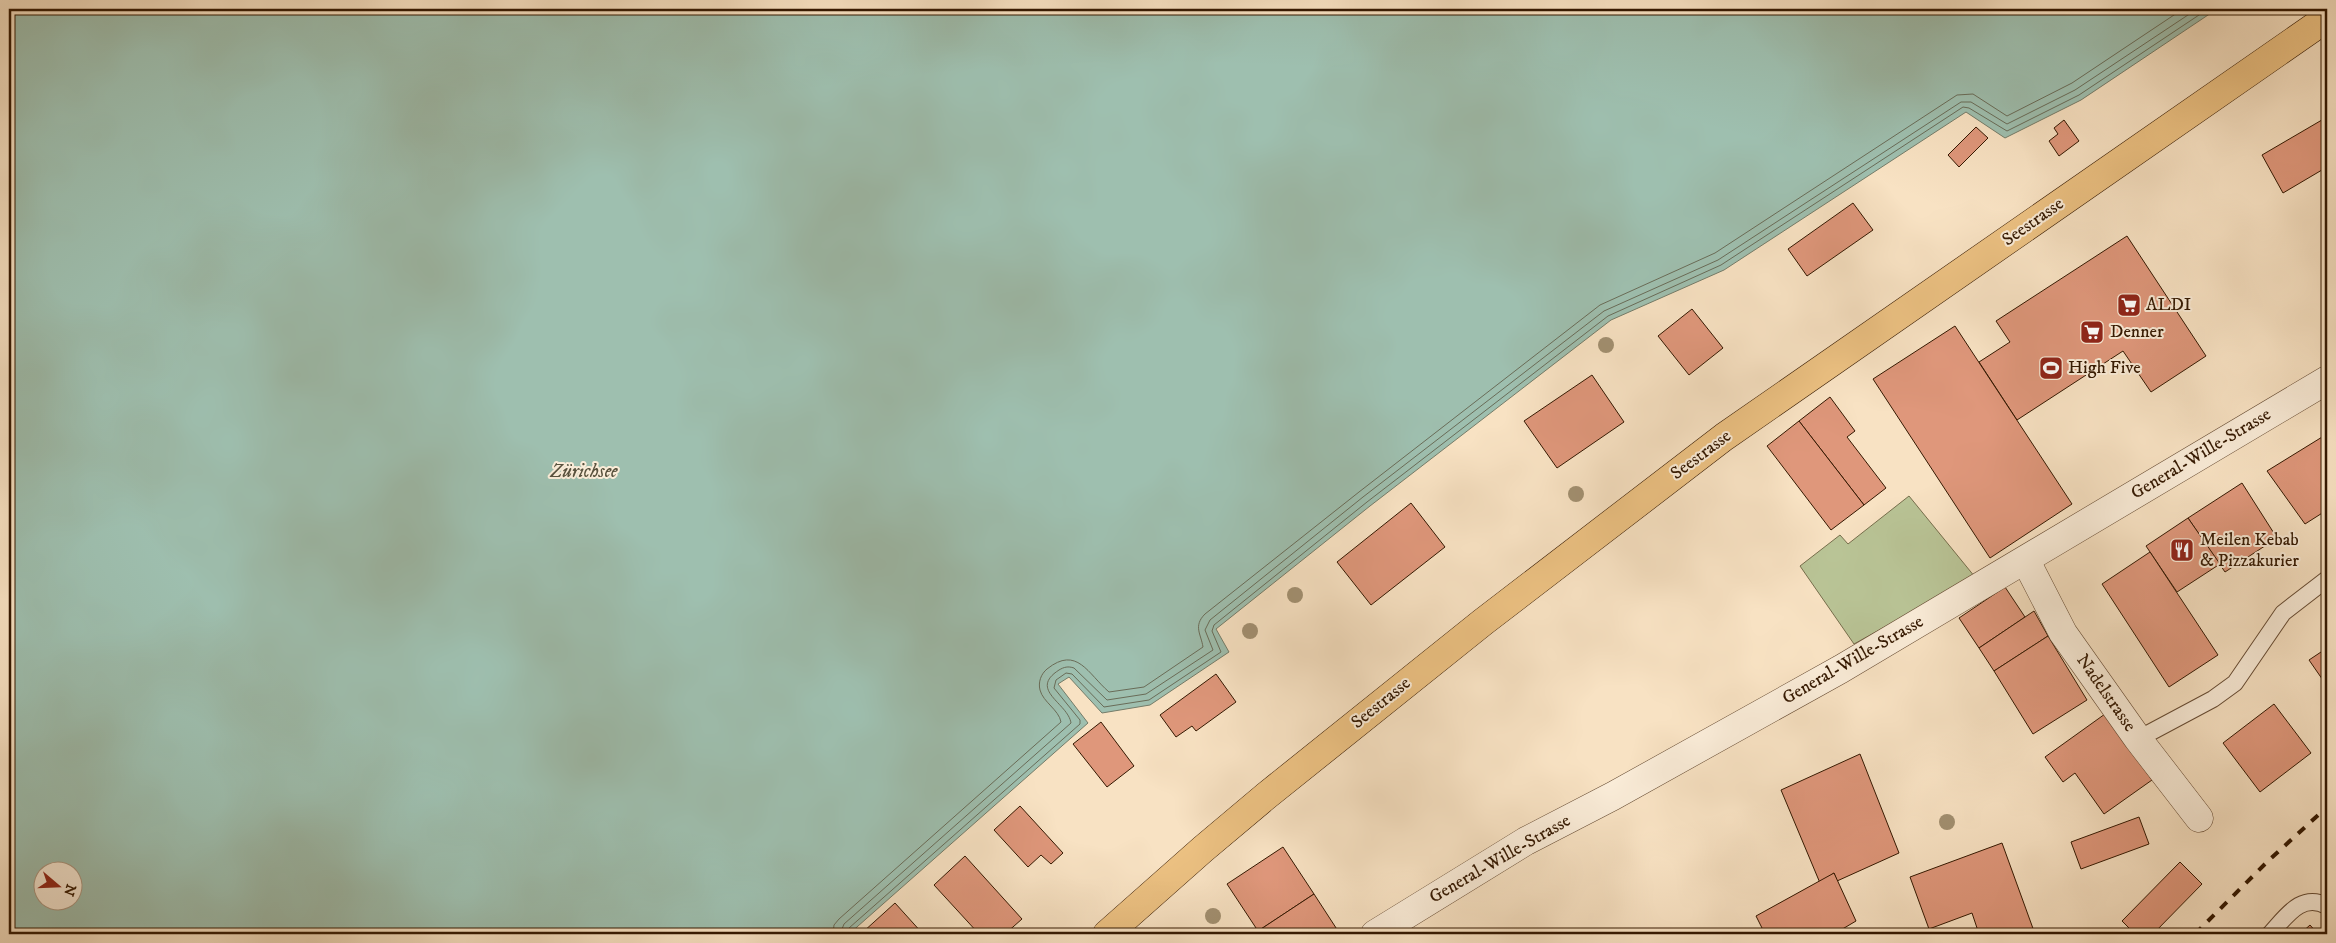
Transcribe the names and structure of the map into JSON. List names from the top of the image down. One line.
{"streets":{"main road":["Seestrasse"],"street":["General-Wille-Strasse","Nadelstrasse"]},"crossings":[["General-Wille-Strasse","Nadelstrasse"]],"water":["Zürichsee"],"places":{"supermarket":["ALDI","Denner"],"sports":["High Five"],"restaurant":["Meilen Kebab & Pizzakurier"]},"north":"right"}
